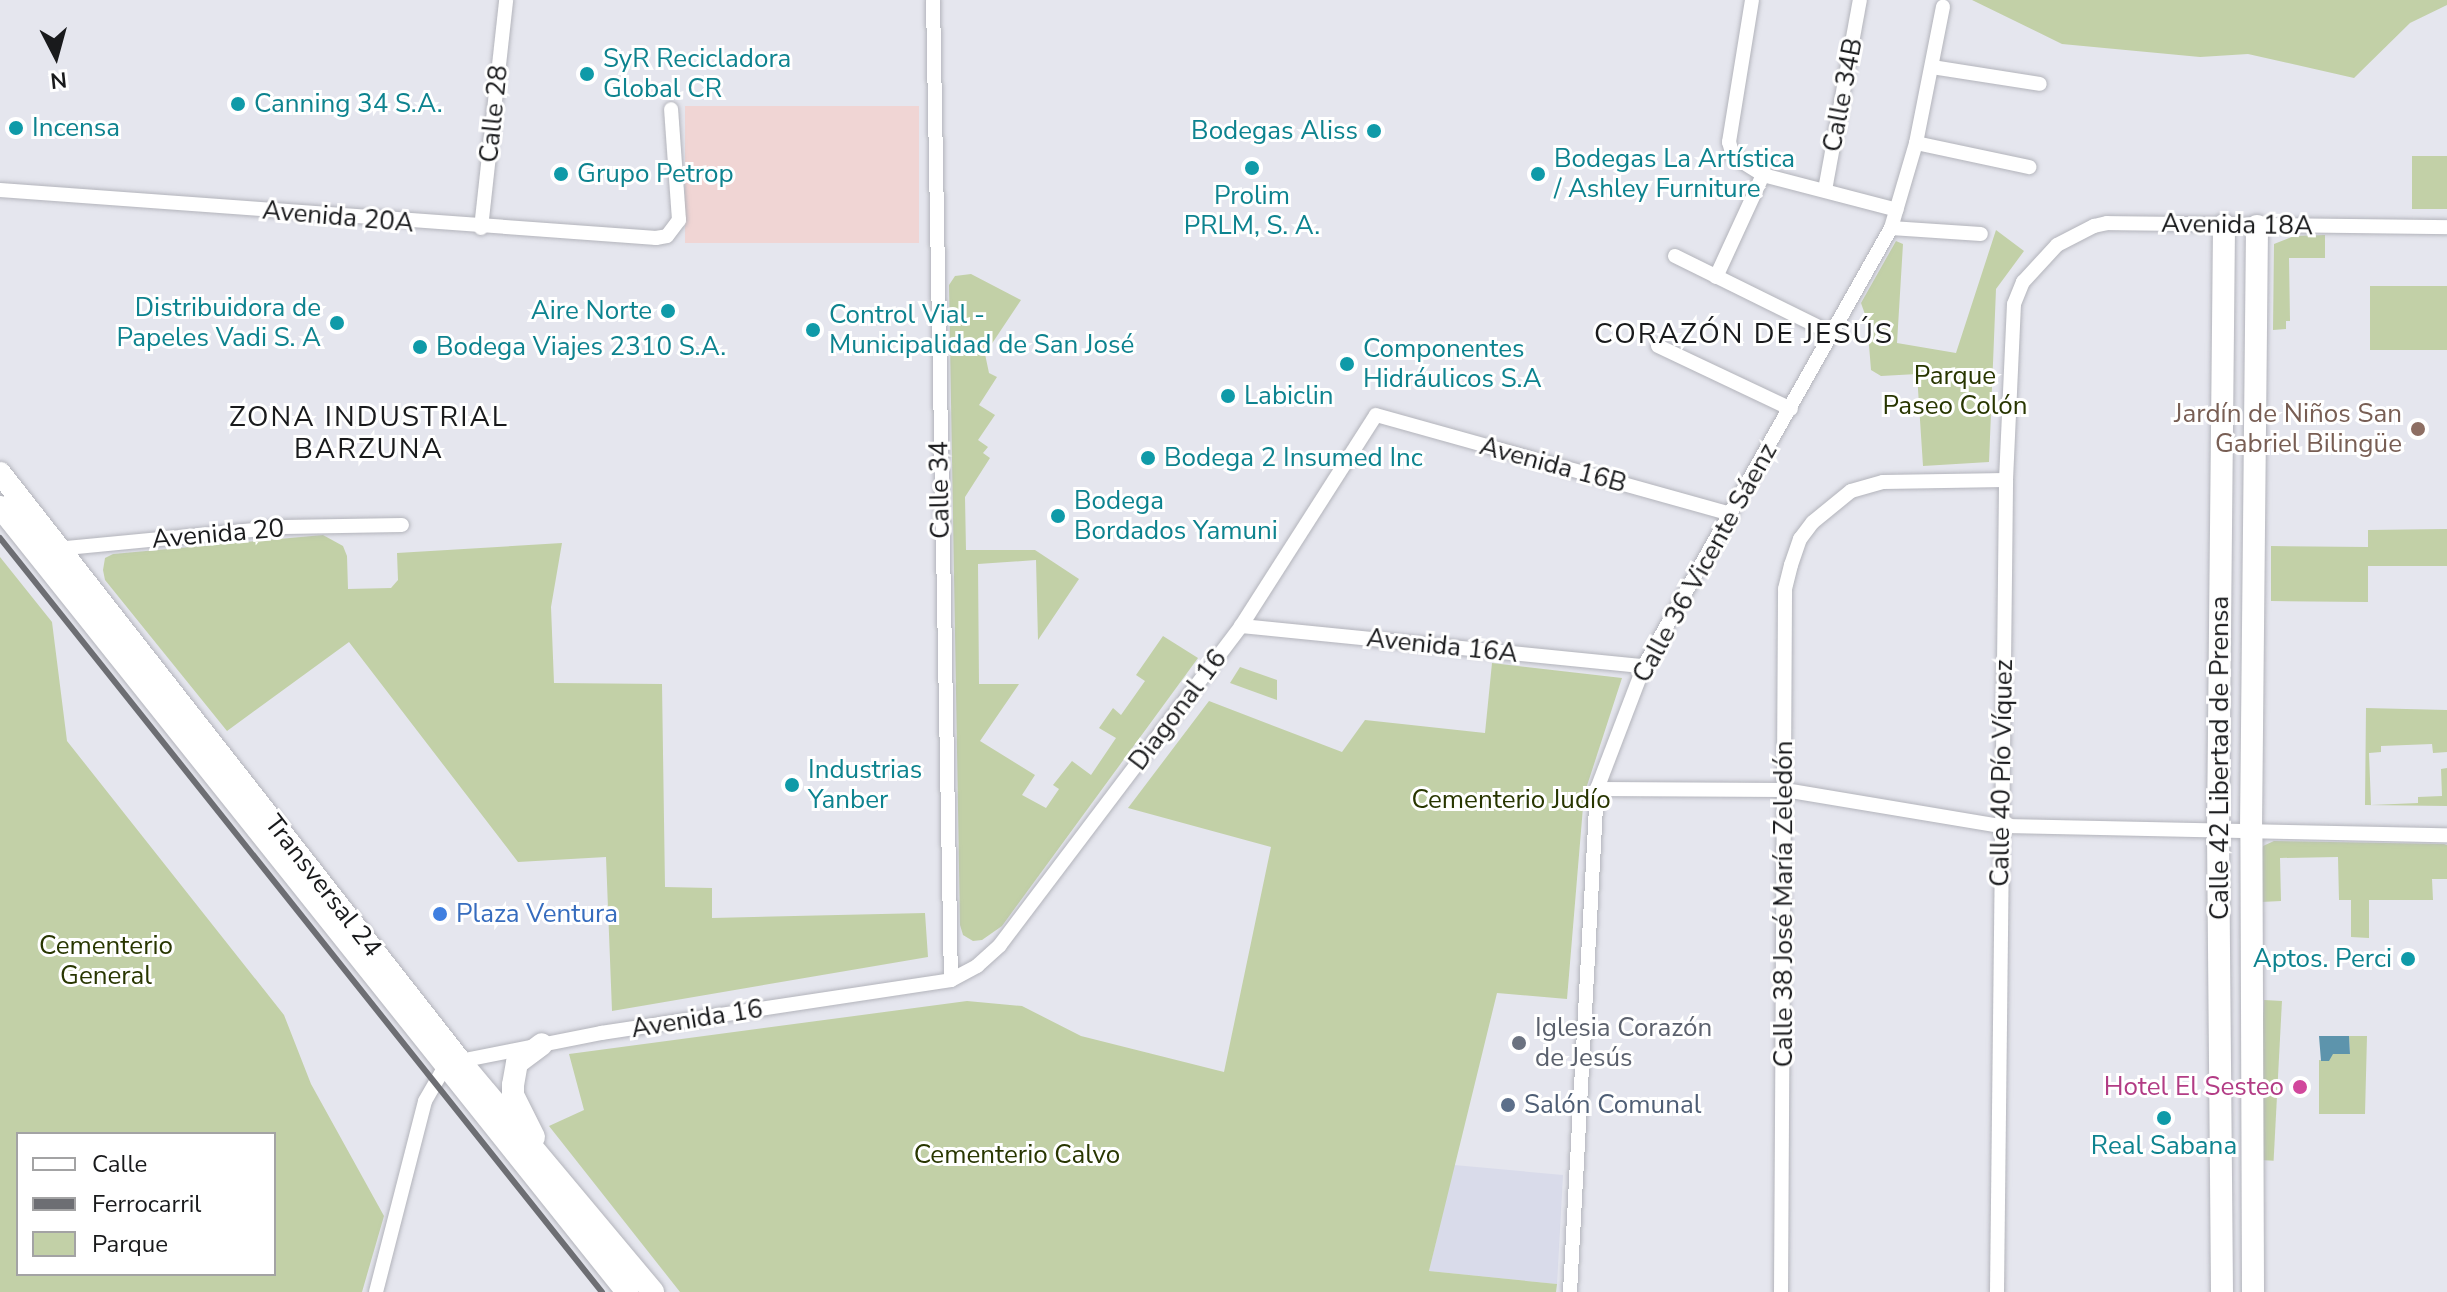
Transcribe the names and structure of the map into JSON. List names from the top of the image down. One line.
{"streets":{"main road":["Calle 42 Libertad de Prensa","Transversal 24"],"street":["Calle 34B","Calle 28","Avenida 20A","Avenida 18A","Avenida 16B","Calle 34","Avenida 20","Calle 36 Vicente Sáenz","Avenida 16A","Diagonal 16","Calle 40 Pío Víquez","Calle 38 José María Zeledón","Avenida 16"]},"crossings":[["Calle 28","Avenida 20A"],["Avenida 18A","Calle 42 Libertad de Prensa"],["Avenida 18A","Calle 40 Pío Víquez"],["Avenida 16B","Calle 36 Vicente Sáenz"],["Avenida 16B","Diagonal 16"],["Calle 34","Diagonal 16"],["Calle 34","Avenida 16"],["Avenida 20","Transversal 24"],["Calle 36 Vicente Sáenz","Avenida 16A"],["Avenida 16A","Diagonal 16"],["Diagonal 16","Avenida 16"],["Calle 40 Pío Víquez","Calle 38 José María Zeledón"],["Transversal 24","Avenida 16"]],"districts":["CORAZÓN DE JESÚS","ZONA INDUSTRIAL BARZUNA"],"parks":["Parque Paseo Colón","Cementerio Judío","Cementerio General","Cementerio Calvo"],"places":["SyR Recicladora Global CR","Canning 34 S.A.","Incensa","Bodegas Aliss","Prolim PRLM, S. A.","Grupo Petrop","Bodegas La Artística / Ashley Furniture","Aire Norte","Distribuidora de Papeles Vadi S. A","Control Vial - Municipalidad de San José","Bodega Viajes 2310 S.A.","Componentes Hidráulicos S.A","Labiclin","Jardín de Niños San Gabriel Bilingüe","Bodega 2 Insumed Inc","Bodega Bordados Yamuni","Industrias Yanber","Plaza Ventura","Aptos. Perci","Iglesia Corazón de Jesús","Hotel El Sesteo","Salón Comunal","Real Sabana"],"legend":["Calle","Ferrocarril","Parque"],"north":"bottom"}
